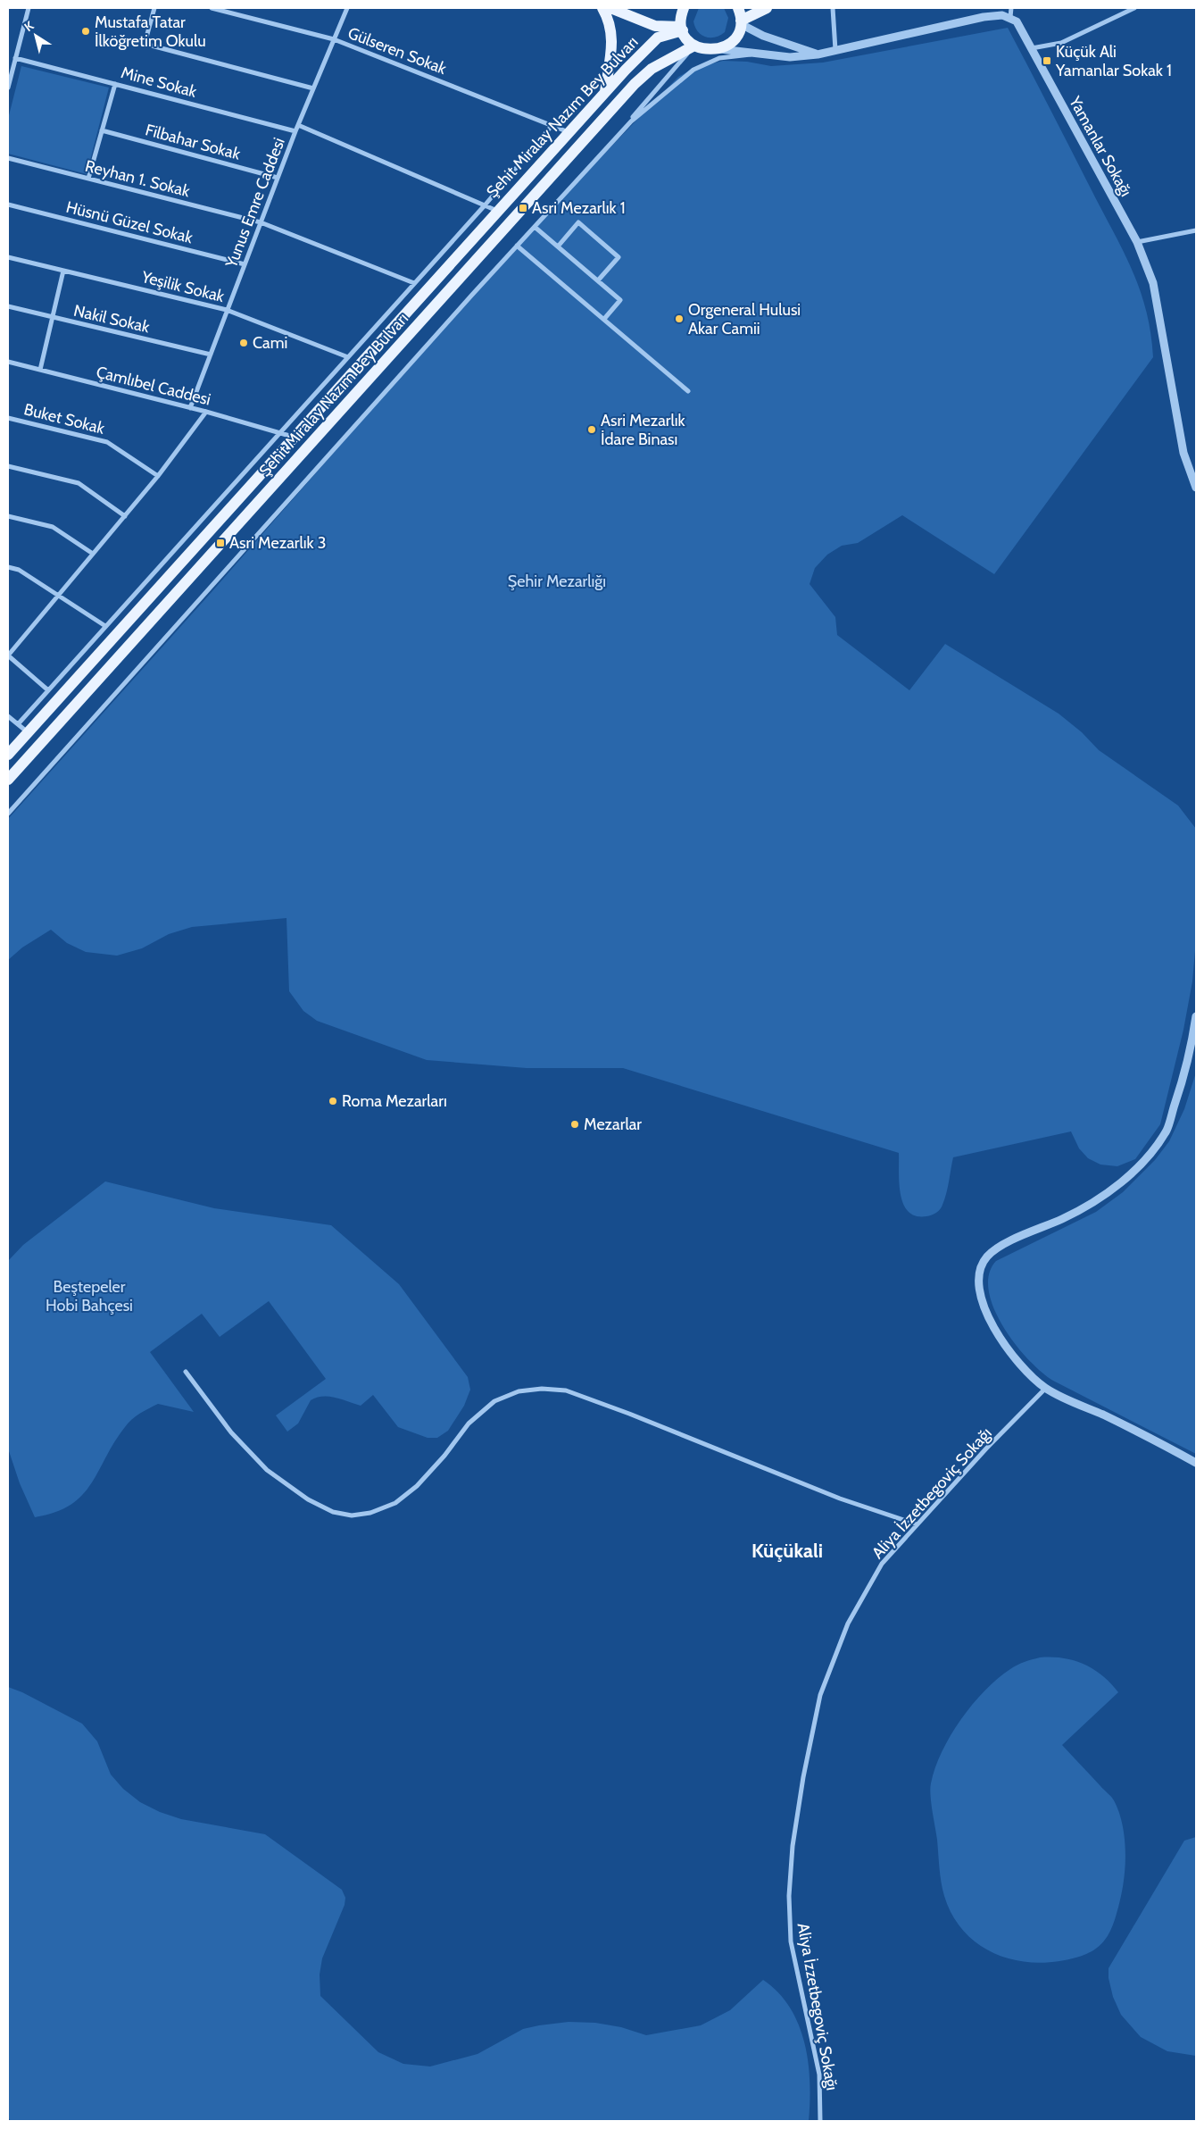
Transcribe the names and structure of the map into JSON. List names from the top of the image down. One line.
{"streets":{"main road":["Şehit Miralay Nazım Bey Bulvarı"],"street":["Gülseren Sokak","Mine Sokak","Filbahar Sokak","Yamanlar Sokağı","Reyhan 1. Sokak","Yunus Emre Caddesi","Hüsnü Güzel Sokak","Yeşilik Sokak","Nakil Sokak","Çamlıbel Caddesi","Buket Sokak","Aliya İzzetbegoviç Sokağı"]},"crossings":[["Gülseren Sokak","Şehit Miralay Nazım Bey Bulvarı"],["Gülseren Sokak","Yunus Emre Caddesi"],["Mine Sokak","Yunus Emre Caddesi"],["Şehit Miralay Nazım Bey Bulvarı","Çamlıbel Caddesi"],["Filbahar Sokak","Yunus Emre Caddesi"],["Reyhan 1. Sokak","Yunus Emre Caddesi"],["Yunus Emre Caddesi","Hüsnü Güzel Sokak"],["Yunus Emre Caddesi","Yeşilik Sokak"],["Yunus Emre Caddesi","Nakil Sokak"],["Yunus Emre Caddesi","Çamlıbel Caddesi"]],"districts":["Küçükali"],"parks":["Şehir Mezarlığı","Beştepeler Hobi Bahçesi"],"places":{"other":["Mustafa Tatar İlköğretim Okulu","Orgeneral Hulusi Akar Camii","Cami","Asri Mezarlık İdare Binası","Roma Mezarları","Mezarlar"],"transit":["Küçük Ali Yamanlar Sokak 1","Asri Mezarlık 1","Asri Mezarlık 3"]},"north":"top left"}
